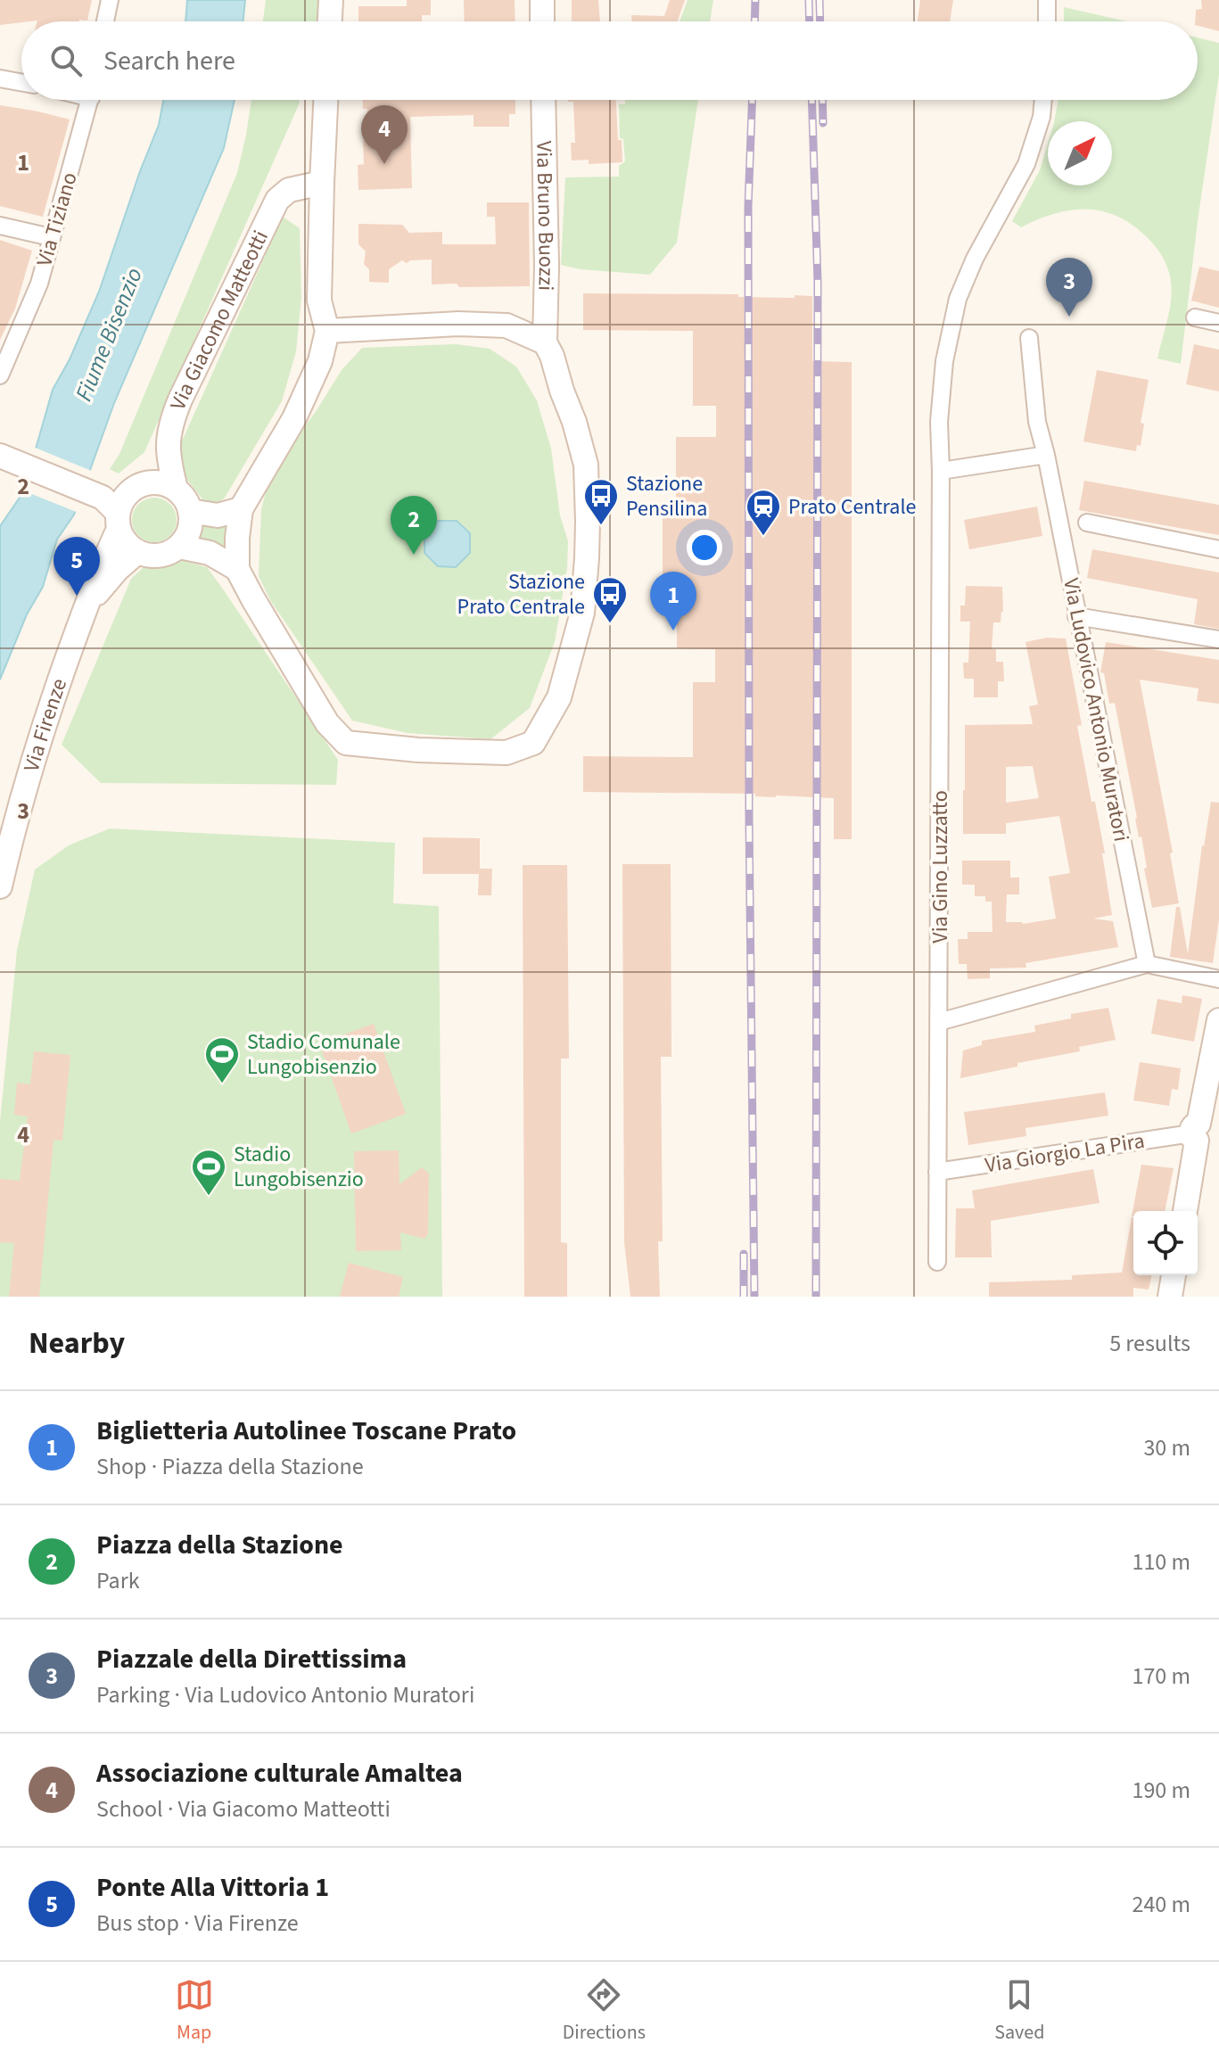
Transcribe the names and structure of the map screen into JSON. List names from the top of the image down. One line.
{"streets":{"street":["Via Bruno Buozzi","Via Tiziano","Via Giacomo Matteotti","Via Ludovico Antonio Muratori","Via Firenze","Via Gino Luzzatto","Via Giorgio La Pira"]},"crossings":[["Via Giacomo Matteotti","Via Firenze"],["Via Gino Luzzatto","Via Giorgio La Pira"]],"water":["Fiume Bisenzio"],"places":{"bus stop":["Stazione Pensilina","Stazione Prato Centrale"],"station":["Prato Centrale"],"sports":["Stadio Comunale Lungobisenzio","Stadio Lungobisenzio"]},"north":"top right","page":{"search":"Search here","pins":["4","3","2","5","1"],"heading":["Nearby","5 results"],"list":[{"mark":"1","name":"Biglietteria Autolinee Toscane Prato","note":"Shop · Piazza della Stazione","value":"30 m"},{"mark":"2","name":"Piazza della Stazione","note":"Park","value":"110 m"},{"mark":"3","name":"Piazzale della Direttissima","note":"Parking · Via Ludovico Antonio Muratori","value":"170 m"},{"mark":"4","name":"Associazione culturale Amaltea","note":"School · Via Giacomo Matteotti","value":"190 m"},{"mark":"5","name":"Ponte Alla Vittoria 1","note":"Bus stop · Via Firenze","value":"240 m"}],"nav":["Map","Directions","Saved"]},"grid":{"rows":["1","2","3","4"]}}
